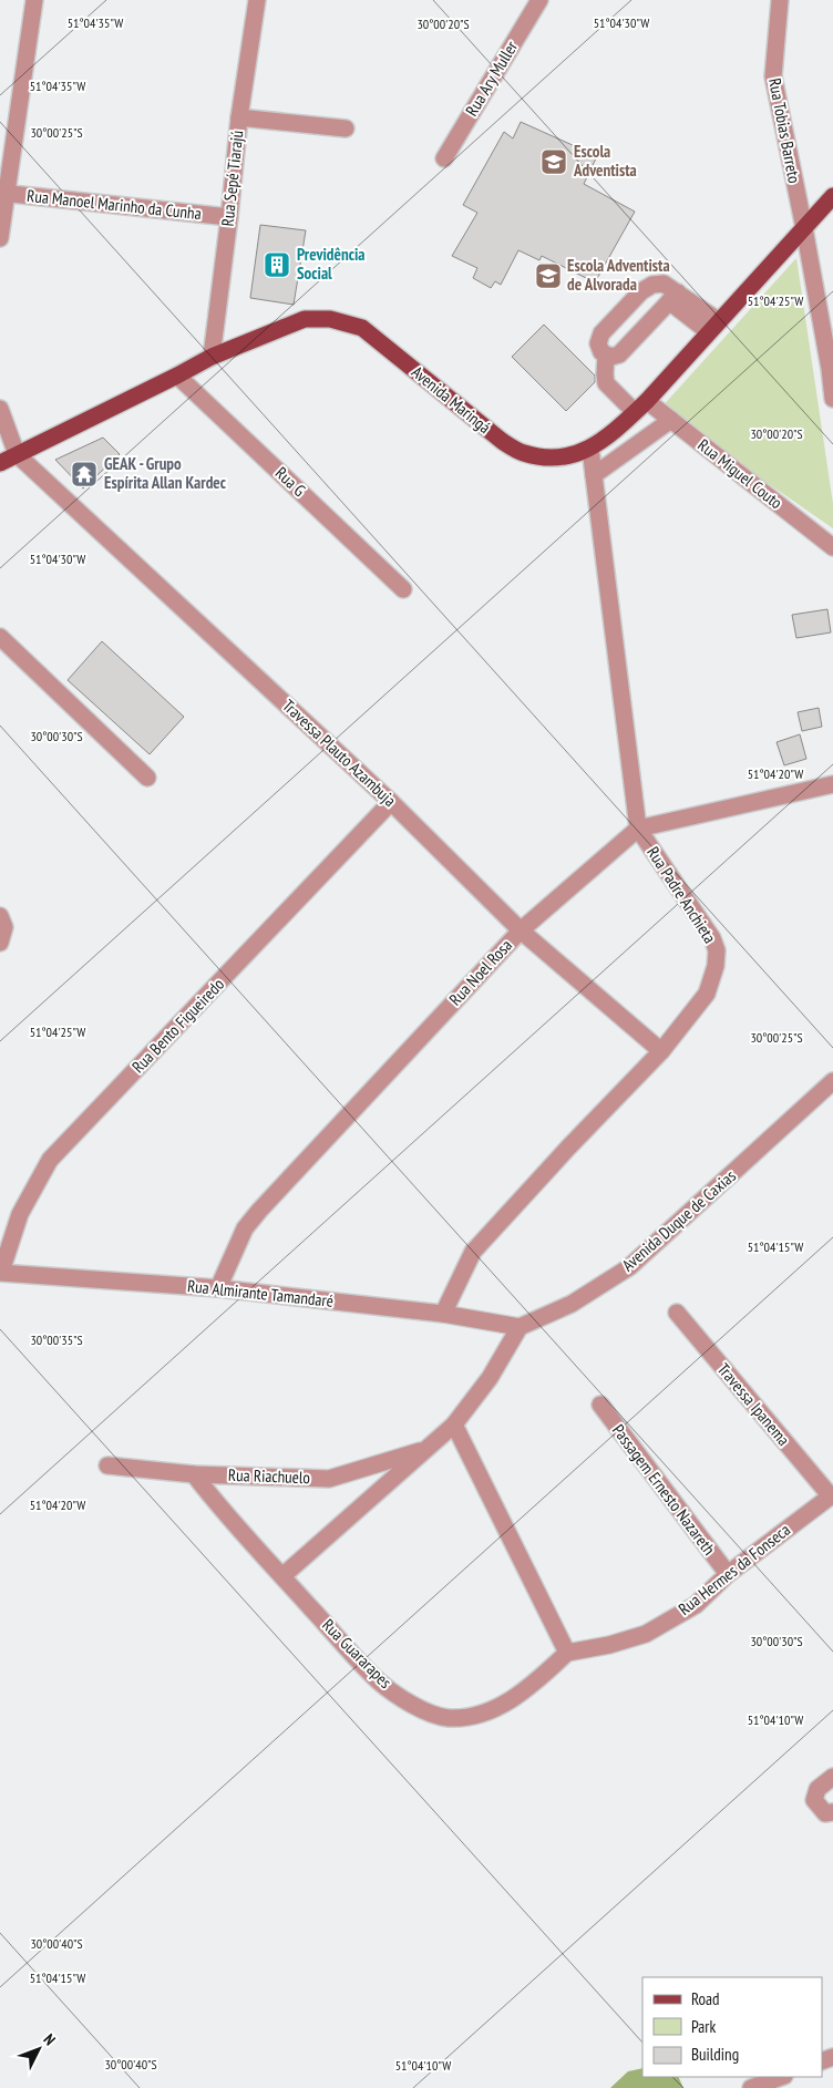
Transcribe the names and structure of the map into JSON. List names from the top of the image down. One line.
{"streets":{"main road":["Avenida Maringá"],"street":["Rua Ary Muller","Rua Tobias Barreto","Rua Sepé Tiarajú","Rua Manoel Marinho da Cunha","Rua Miguel Couto","Rua G","Travessa Plauto Azambuja","Rua Padre Anchieta","Rua Noel Rosa","Rua Bento Figueiredo","Avenida Duque de Caxias","Rua Almirante Tamandaré","Travessa Ipanema","Rua Riachuelo","Passagem Ernesto Nazareth","Rua Hermes da Fonseca","Rua Guararapes"]},"crossings":[["Rua Tobias Barreto","Avenida Maringá"],["Rua Sepé Tiarajú","Rua Manoel Marinho da Cunha"],["Rua Sepé Tiarajú","Avenida Maringá"],["Avenida Maringá","Rua Miguel Couto"],["Avenida Maringá","Rua G"],["Avenida Maringá","Travessa Plauto Azambuja"],["Avenida Maringá","Rua Padre Anchieta"],["Travessa Plauto Azambuja","Rua Padre Anchieta"],["Travessa Plauto Azambuja","Rua Noel Rosa"],["Travessa Plauto Azambuja","Rua Bento Figueiredo"],["Rua Padre Anchieta","Rua Noel Rosa"],["Rua Padre Anchieta","Rua Almirante Tamandaré"],["Rua Noel Rosa","Rua Almirante Tamandaré"],["Rua Bento Figueiredo","Rua Almirante Tamandaré"],["Avenida Duque de Caxias","Rua Almirante Tamandaré"],["Travessa Ipanema","Rua Hermes da Fonseca"],["Rua Riachuelo","Rua Guararapes"],["Passagem Ernesto Nazareth","Rua Hermes da Fonseca"],["Rua Hermes da Fonseca","Rua Guararapes"]],"places":{"school or university":["Escola Adventista","Escola Adventista de Alvorada"],"building":["Previdência Social"],"temple":["GEAK - Grupo Espírita Allan Kardec"]},"legend":["Road","Park","Building"],"north":"top right","coordinates":["51°04'35\"W","51°04'30\"W","30°00'20\"S","30°00'25\"S","51°04'25\"W","30°00'30\"S","51°04'20\"W","51°04'15\"W","30°00'35\"S","51°04'10\"W","30°00'40\"S"]}
